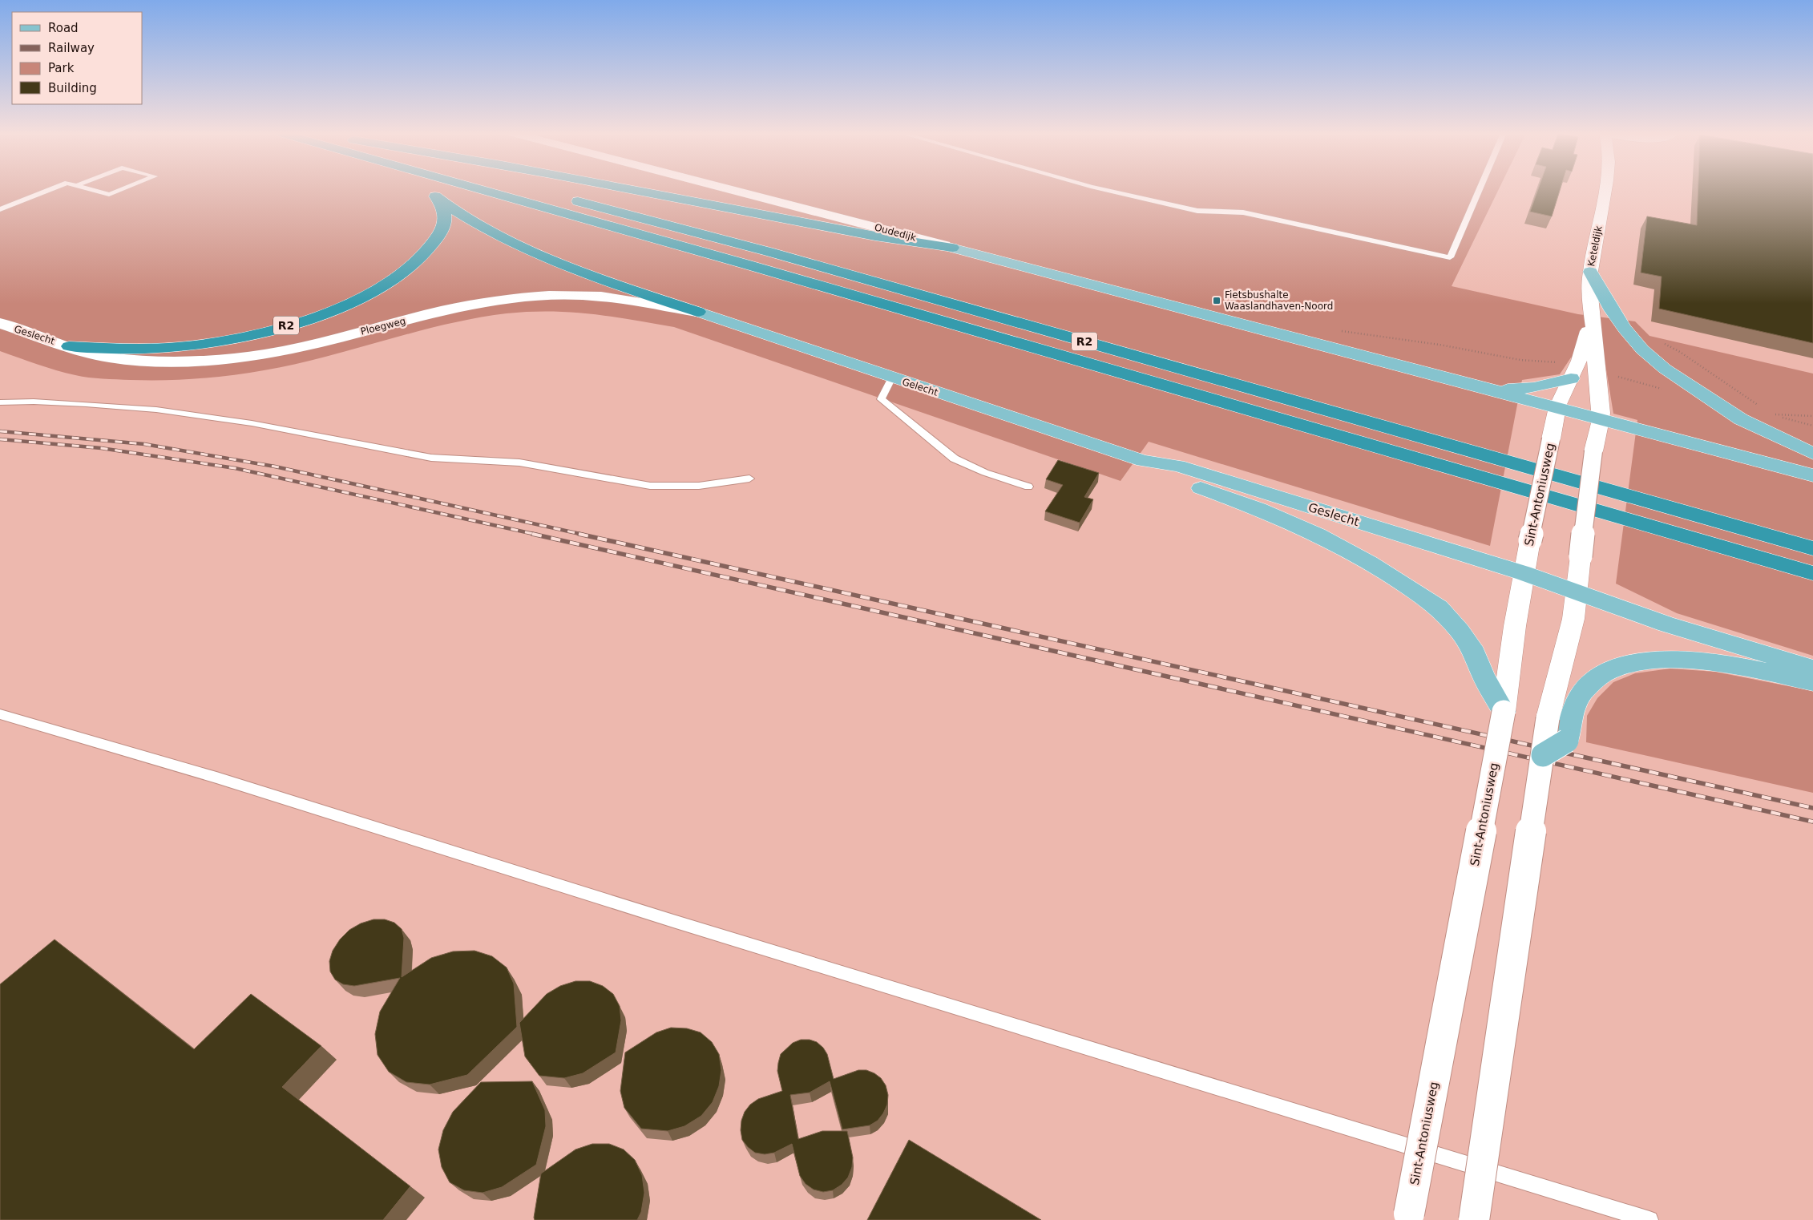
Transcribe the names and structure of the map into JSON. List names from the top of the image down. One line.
{"streets":{"highway":["R2"],"main road":["Geslecht","Gelecht"],"street":["Oudedijk","Keteldijk","Ploegweg","Sint-Antoniusweg"]},"crossings":[["Oudedijk","R2"],["Keteldijk","Sint-Antoniusweg"],["R2","Ploegweg"],["R2","Geslecht"],["R2","Gelecht"],["Ploegweg","Geslecht"],["Ploegweg","Gelecht"],["Geslecht","Gelecht"],["Geslecht","Sint-Antoniusweg"]],"places":{"transit":["Fietsbushalte Waaslandhaven-Noord"]},"legend":["Road","Railway","Park","Building"]}
